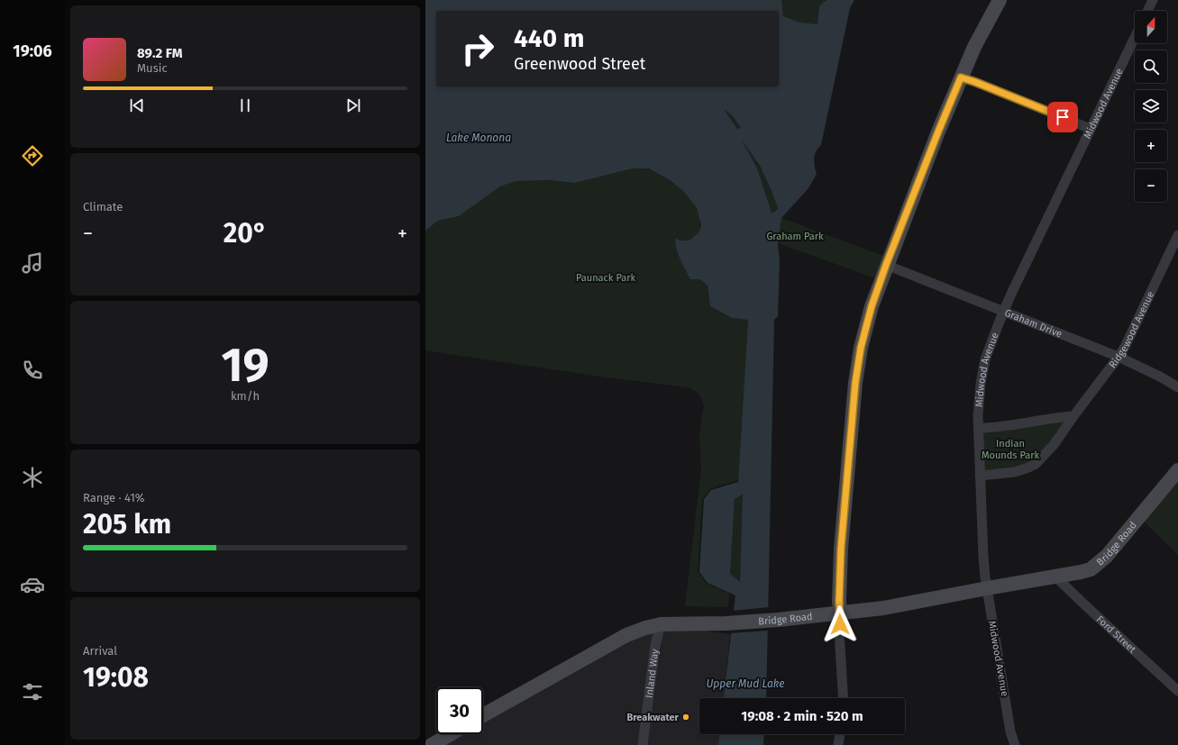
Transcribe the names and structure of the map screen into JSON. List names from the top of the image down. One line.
{"streets":{"street":["Midwood Avenue","Graham Drive","Ridgewood Avenue","Bridge Road","Ford Street","Inland Way"]},"crossings":[["Midwood Avenue","Graham Drive"],["Midwood Avenue","Ridgewood Avenue"],["Midwood Avenue","Bridge Road"],["Graham Drive","Ridgewood Avenue"],["Bridge Road","Ford Street"],["Bridge Road","Inland Way"]],"water":["Lake Monona","Upper Mud Lake"],"parks":["Graham Park","Paunack Park","Indian Mounds Park"],"places":["Breakwater"],"north":"top","page":{"tabs":"19:06","map_buttons":["+","−"],"turn":["440 m","Greenwood Street"],"song":["89.2 FM","Music"],"tile":["Climate",["19","km/h"],["Range · 41%","205 km"],["Arrival","19:08"]],"heat":["−","20°","+"],"limit":"30","trip":"19:08 · 2 min · 520 m"}}
